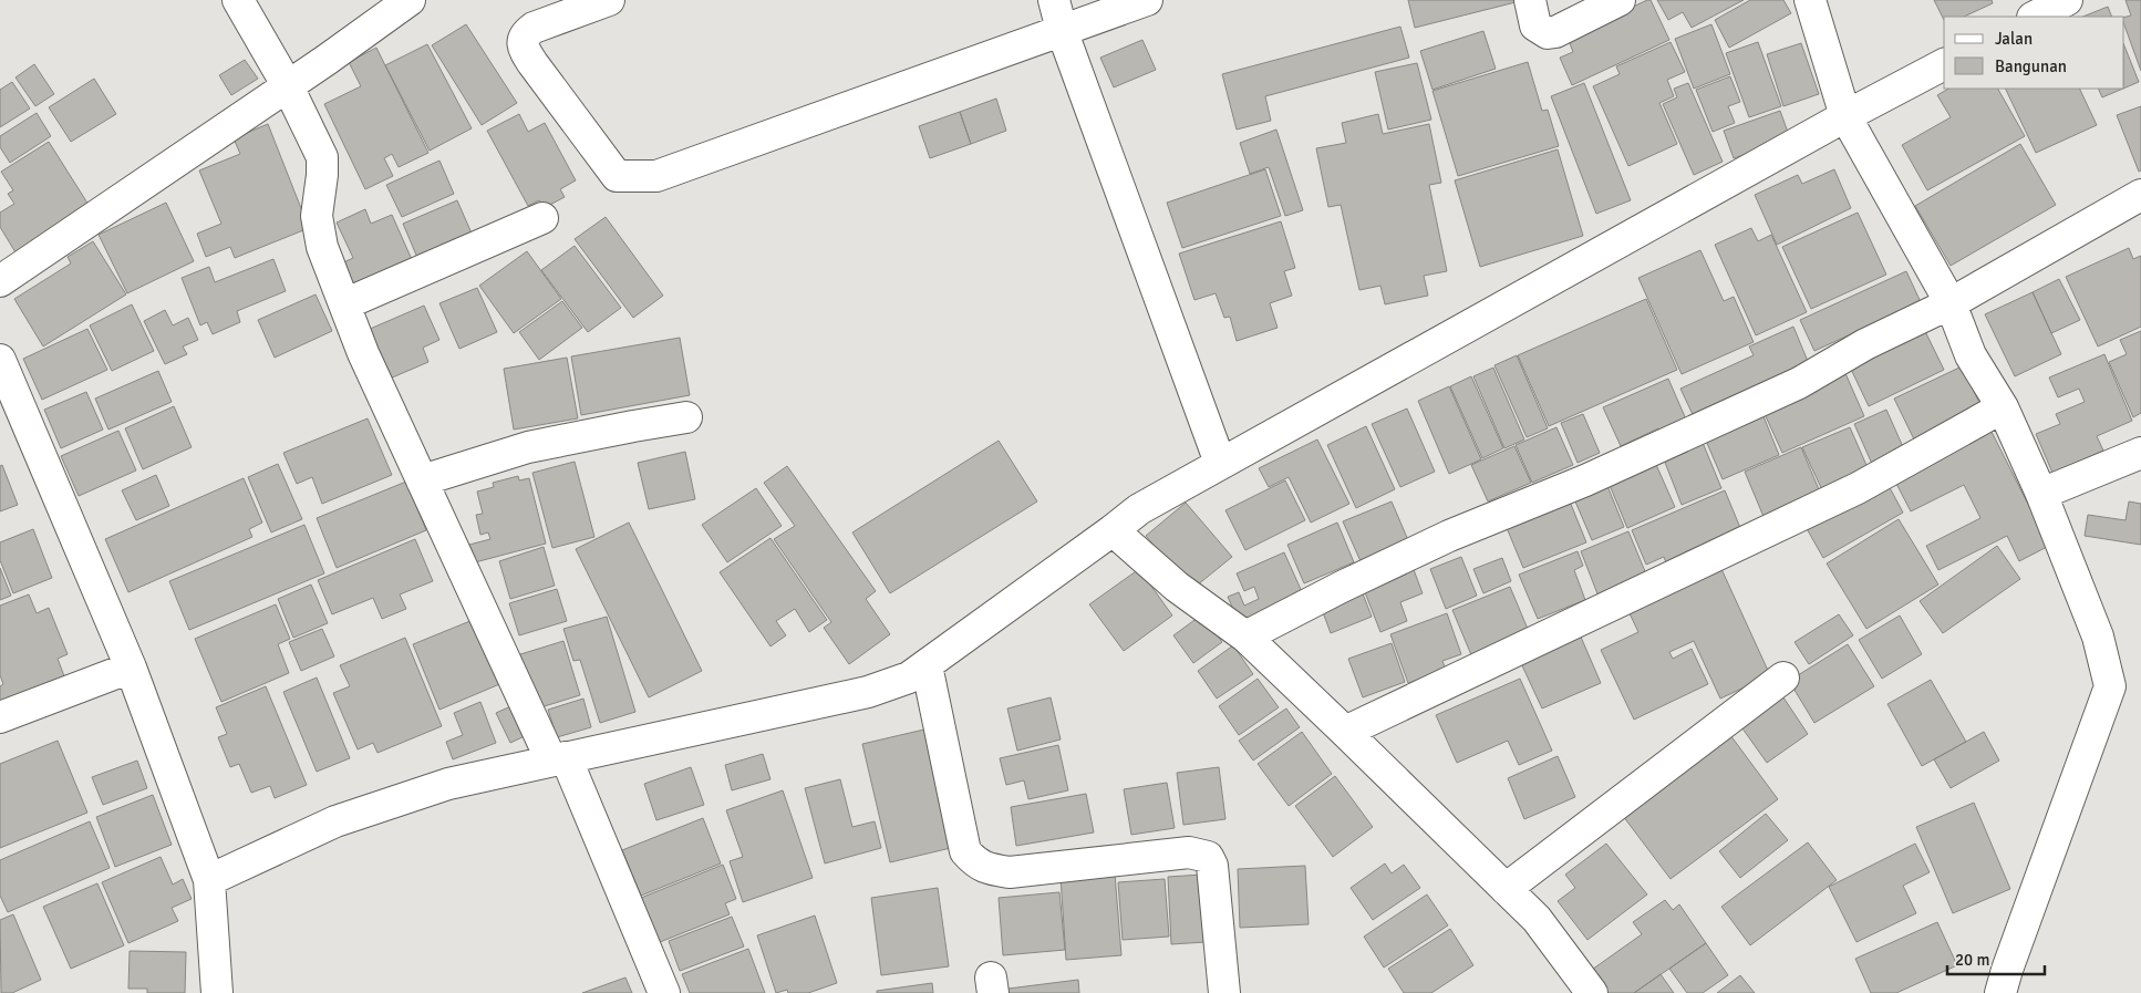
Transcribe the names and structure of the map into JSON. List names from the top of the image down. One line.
{"legend":["Jalan","Bangunan"],"scale_bar":"20 m"}
